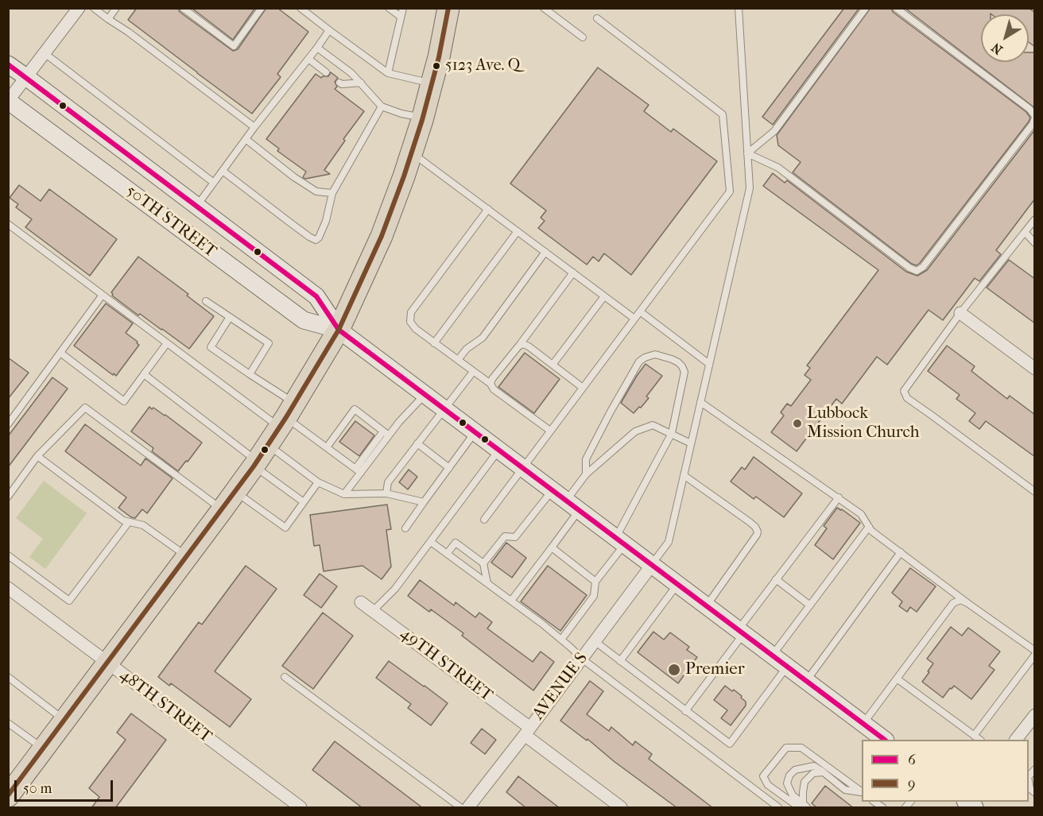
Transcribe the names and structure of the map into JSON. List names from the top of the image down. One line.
{"streets":{"main road":["50TH STREET"],"street":["49TH STREET","AVENUE S","48TH STREET"]},"crossings":[["50TH STREET","AVENUE S"],["49TH STREET","AVENUE S"]],"places":["5123 Ave. Q","Lubbock Mission Church","Premier"],"lines":["transit line 9","transit line 6"],"legend":["6","9"],"scale_bar":"50 m","north":"bottom left"}
